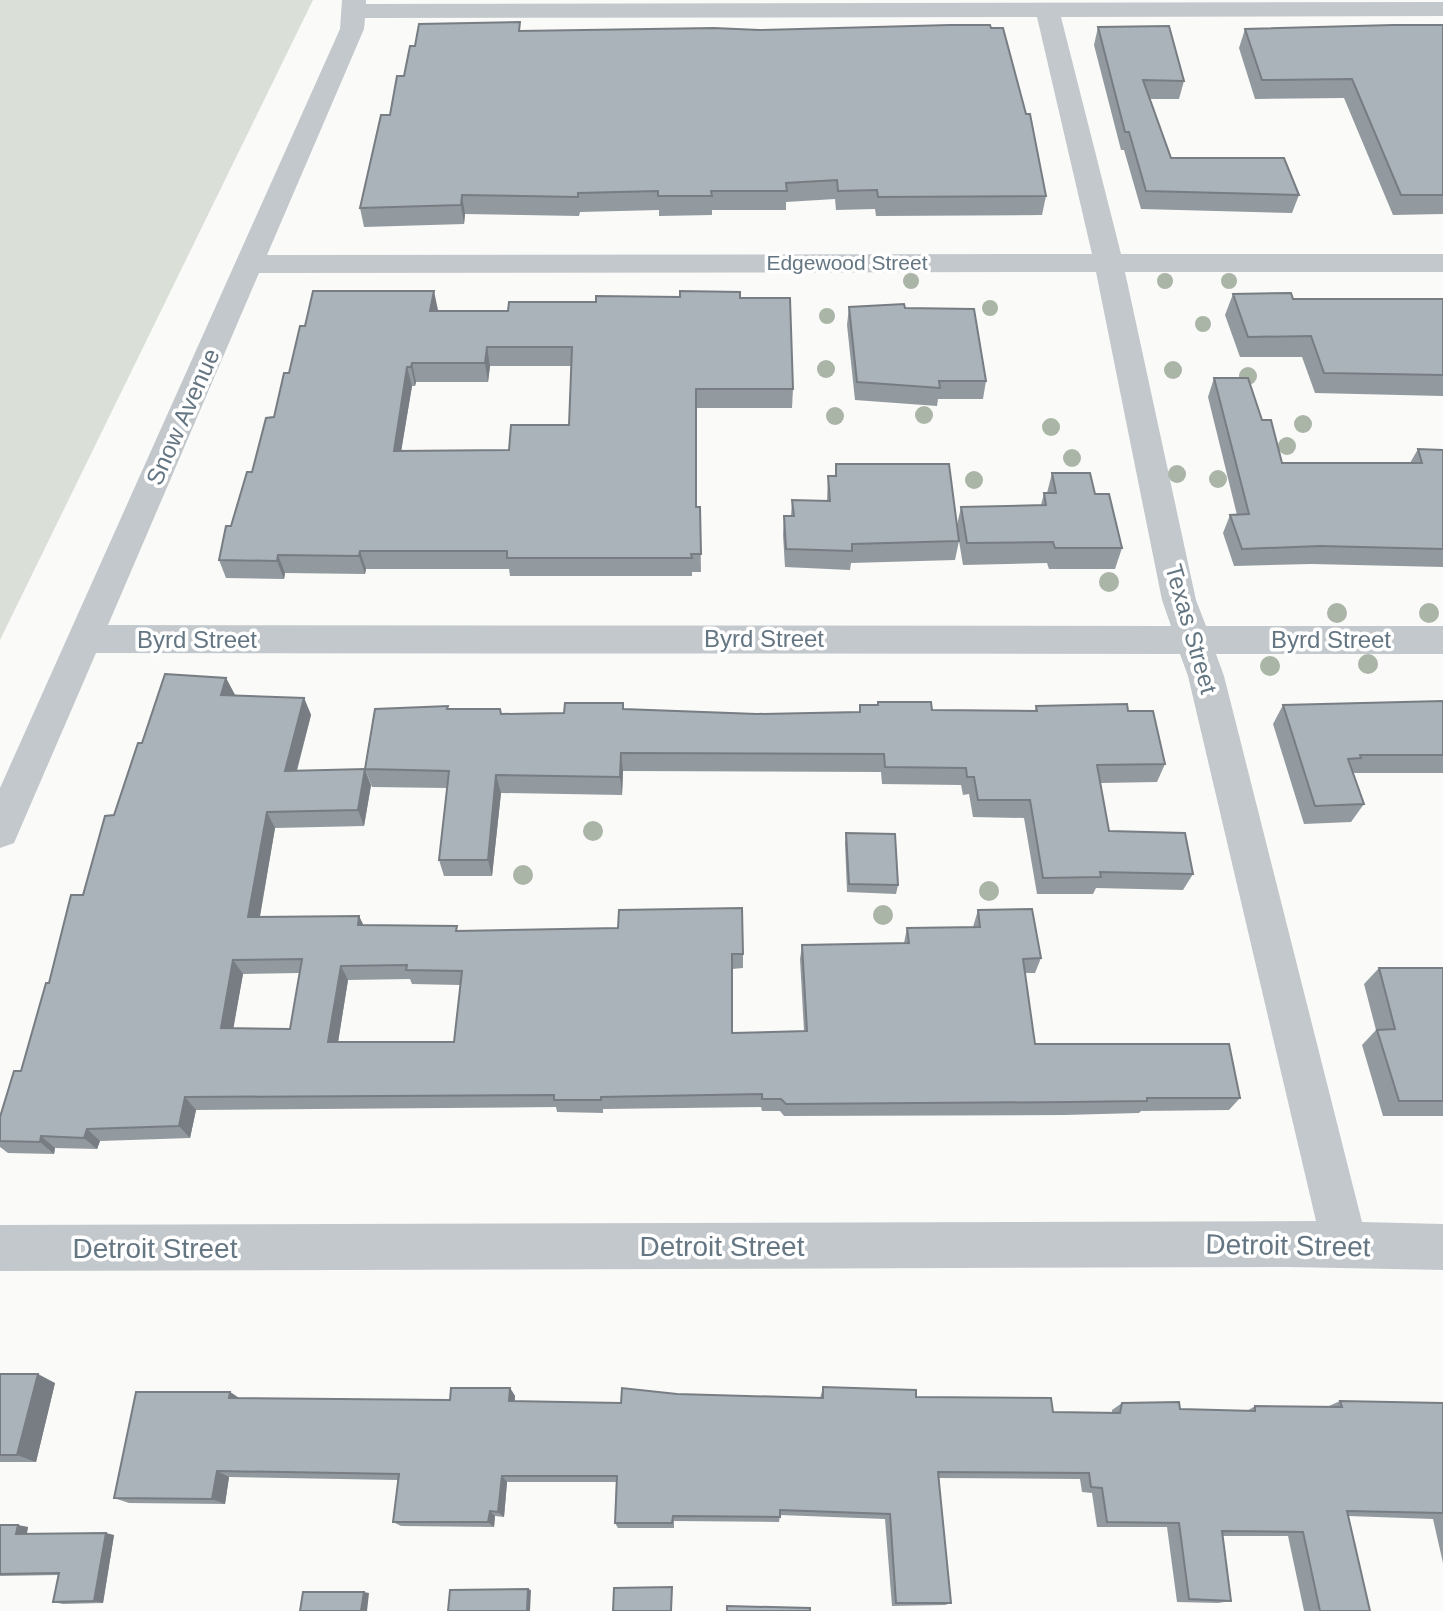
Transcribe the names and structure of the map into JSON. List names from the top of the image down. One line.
{"streets":{"street":["Edgewood Street","Snow Avenue","Texas Street","Byrd Street","Detroit Street"]},"crossings":[["Edgewood Street","Snow Avenue"],["Edgewood Street","Texas Street"],["Snow Avenue","Byrd Street"],["Texas Street","Byrd Street"],["Texas Street","Detroit Street"]]}
